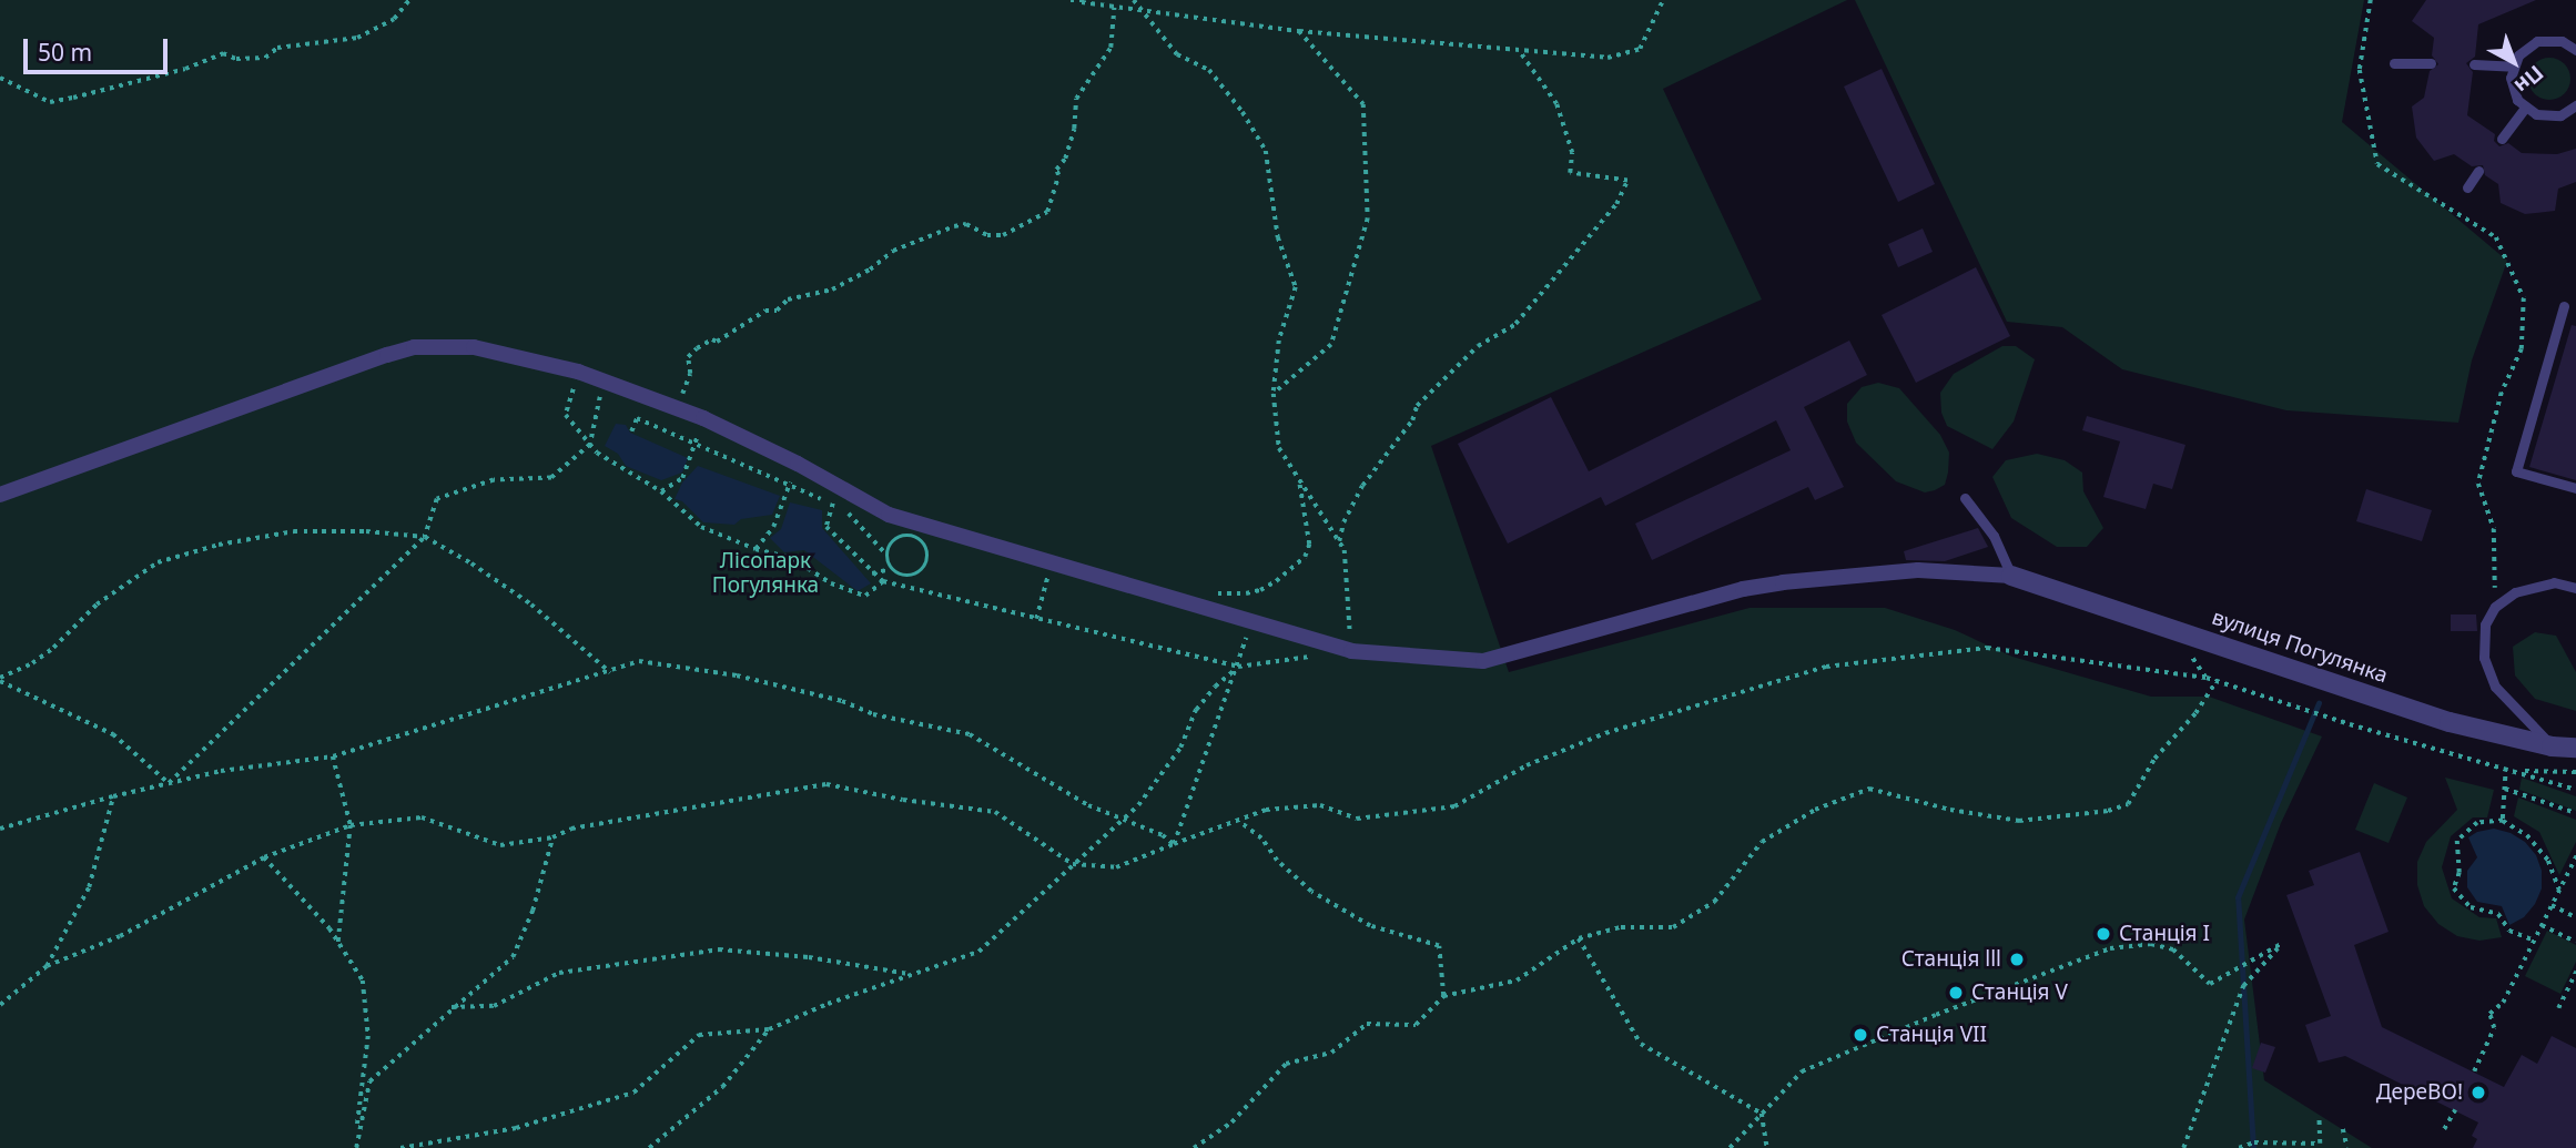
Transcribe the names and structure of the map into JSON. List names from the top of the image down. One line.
{"streets":{"street":["вулиця Погулянка"]},"parks":["Лісопарк Погулянка"],"places":["Cтанція I","Cтанція lll","Cтанція V","Станція VII","ДереВО!"],"scale_bar":"50 m","north":"bottom right"}
